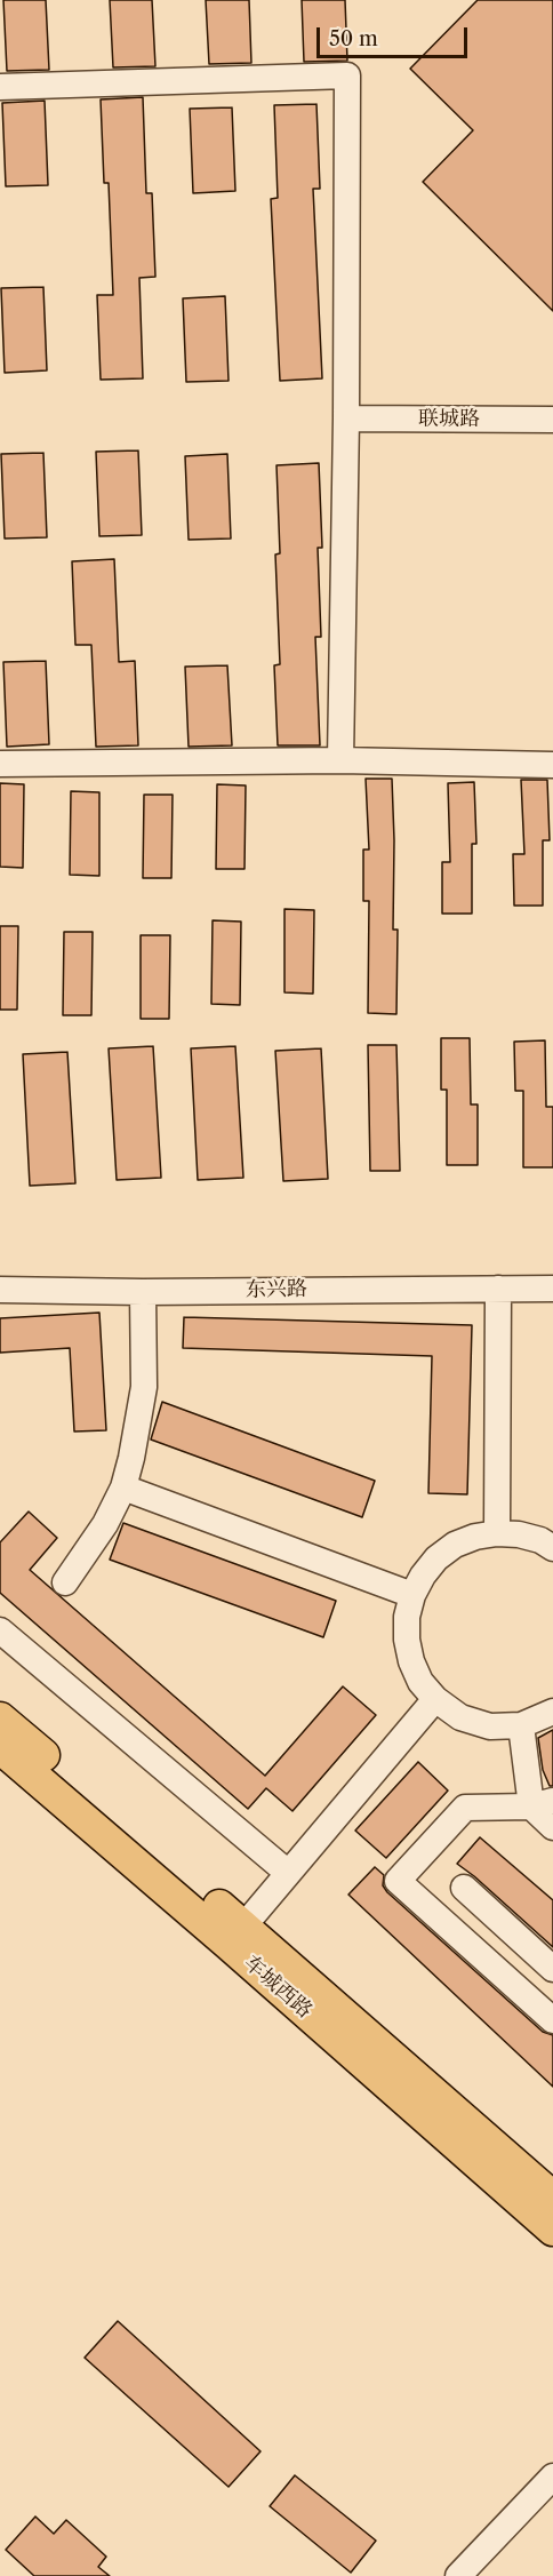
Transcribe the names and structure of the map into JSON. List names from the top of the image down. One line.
{"streets":{"main road":["车城西路"],"street":["联城路","东兴路"]},"scale_bar":"50 m"}
